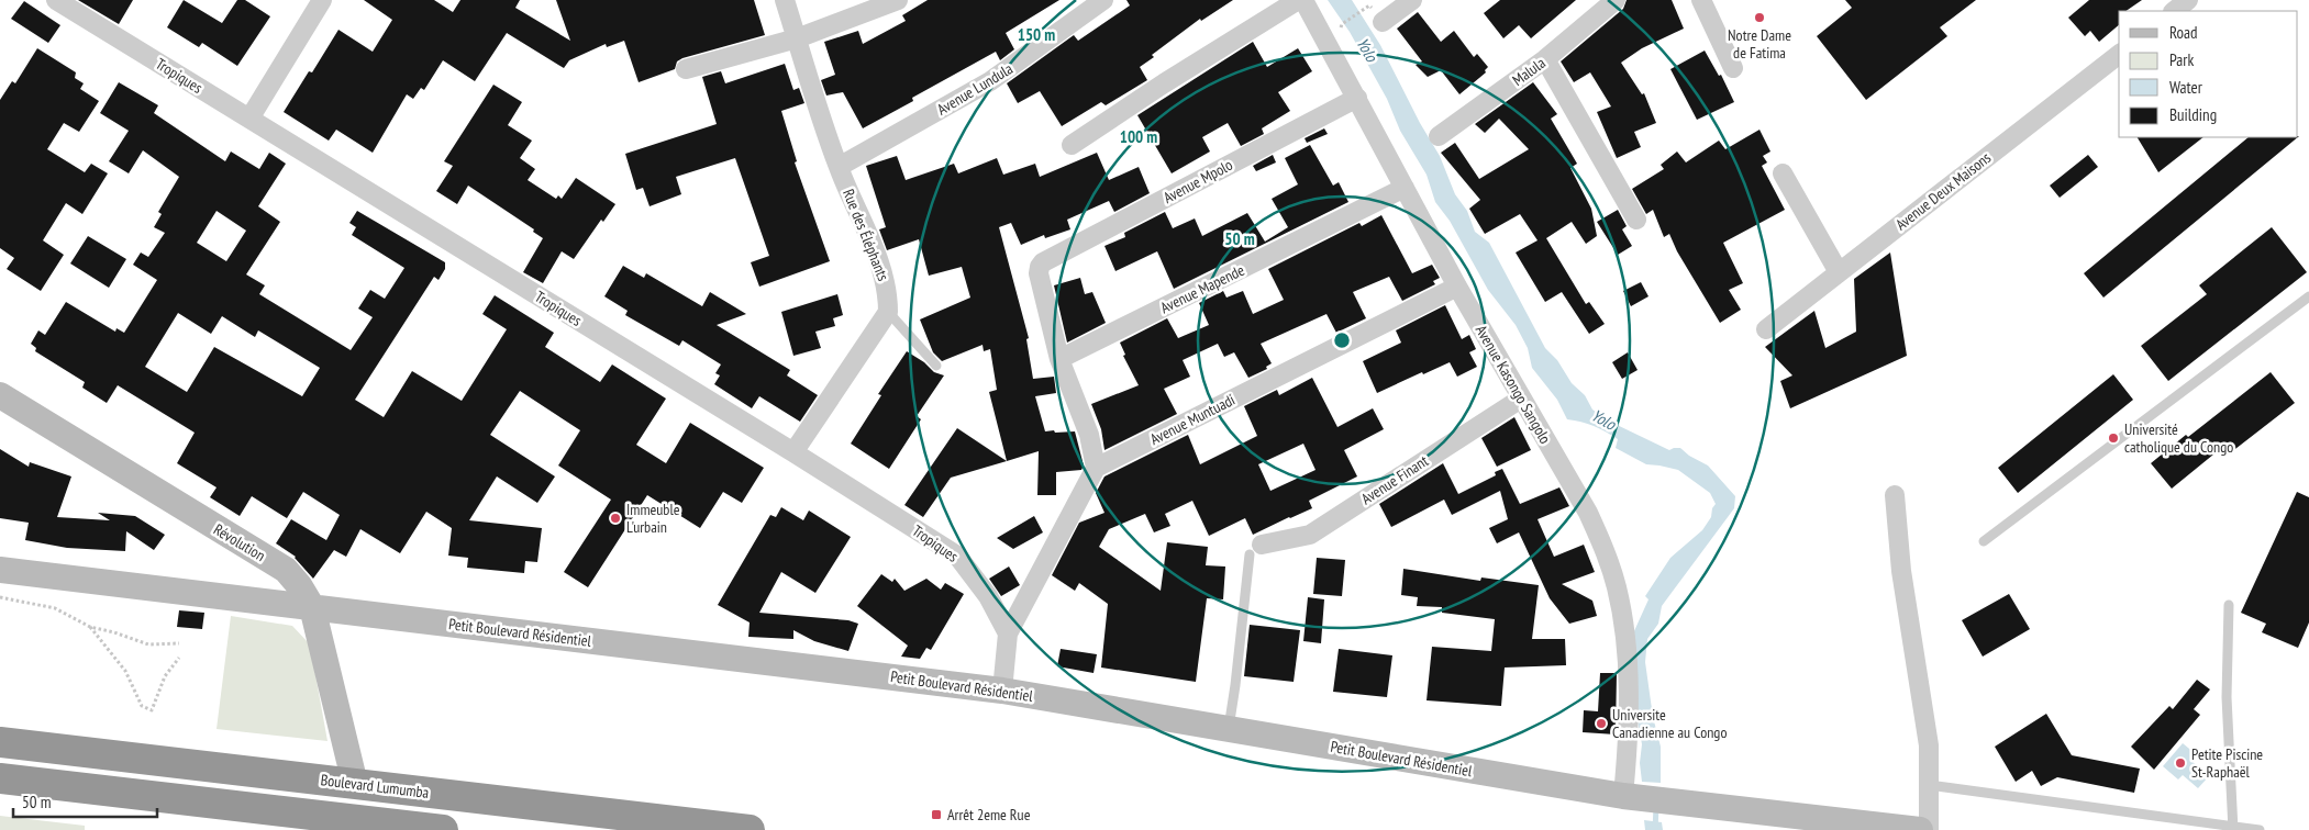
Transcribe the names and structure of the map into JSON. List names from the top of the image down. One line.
{"streets":{"highway":["Boulevard Lumumba"],"street":["Malula","Tropiques","Avenue Lundula","Avenue Mpolo","Avenue Deux Maisons","Rue des Éléphants","Avenue Mapende","Avenue Kasongo Sangolo","Avenue Muntuadi","Avenue Finant","Révolution","Petit Boulevard Résidentiel"]},"crossings":[["Avenue Lundula","Rue des Éléphants"],["Avenue Mpolo","Avenue Mapende"],["Avenue Mpolo","Avenue Kasongo Sangolo"],["Avenue Mapende","Avenue Kasongo Sangolo"],["Avenue Kasongo Sangolo","Avenue Muntuadi"],["Avenue Kasongo Sangolo","Avenue Finant"],["Avenue Kasongo Sangolo","Petit Boulevard Résidentiel"],["Révolution","Petit Boulevard Résidentiel"],["Révolution","Boulevard Lumumba"]],"water":["Yolo"],"places":{"other":["Notre Dame de Fatima","Université catholique du Congo","Immeuble L'urbain","Universite Canadienne au Congo","Petite Piscine St-Raphaël"],"transit":["Arrêt 2eme Rue"]},"legend":["Road","Park","Water","Building"],"scale_bar":"50 m","rings":["150 m","100 m","50 m"]}
